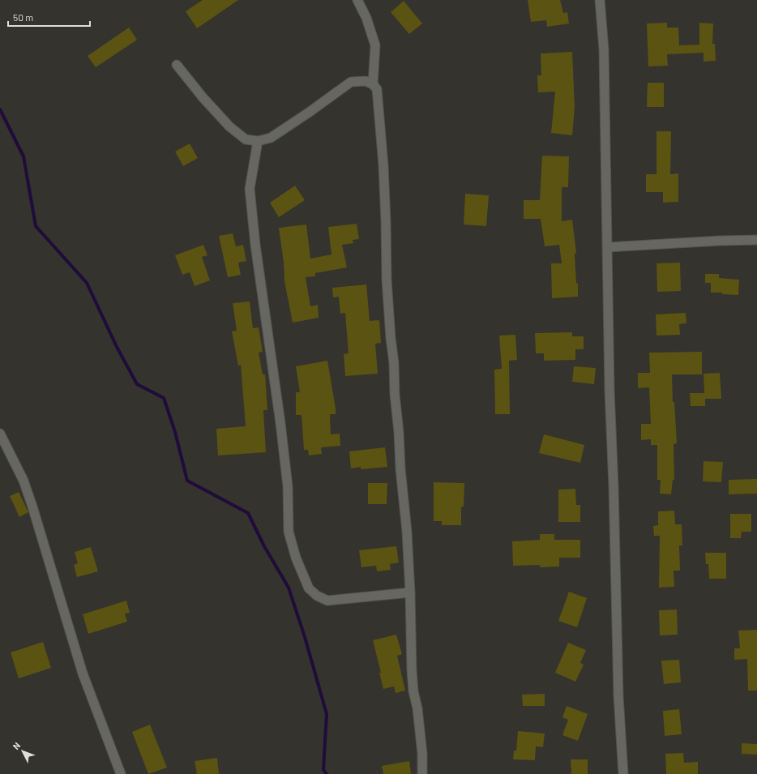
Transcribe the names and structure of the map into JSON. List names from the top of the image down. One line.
{"scale_bar":"50 m","north":"top left"}
